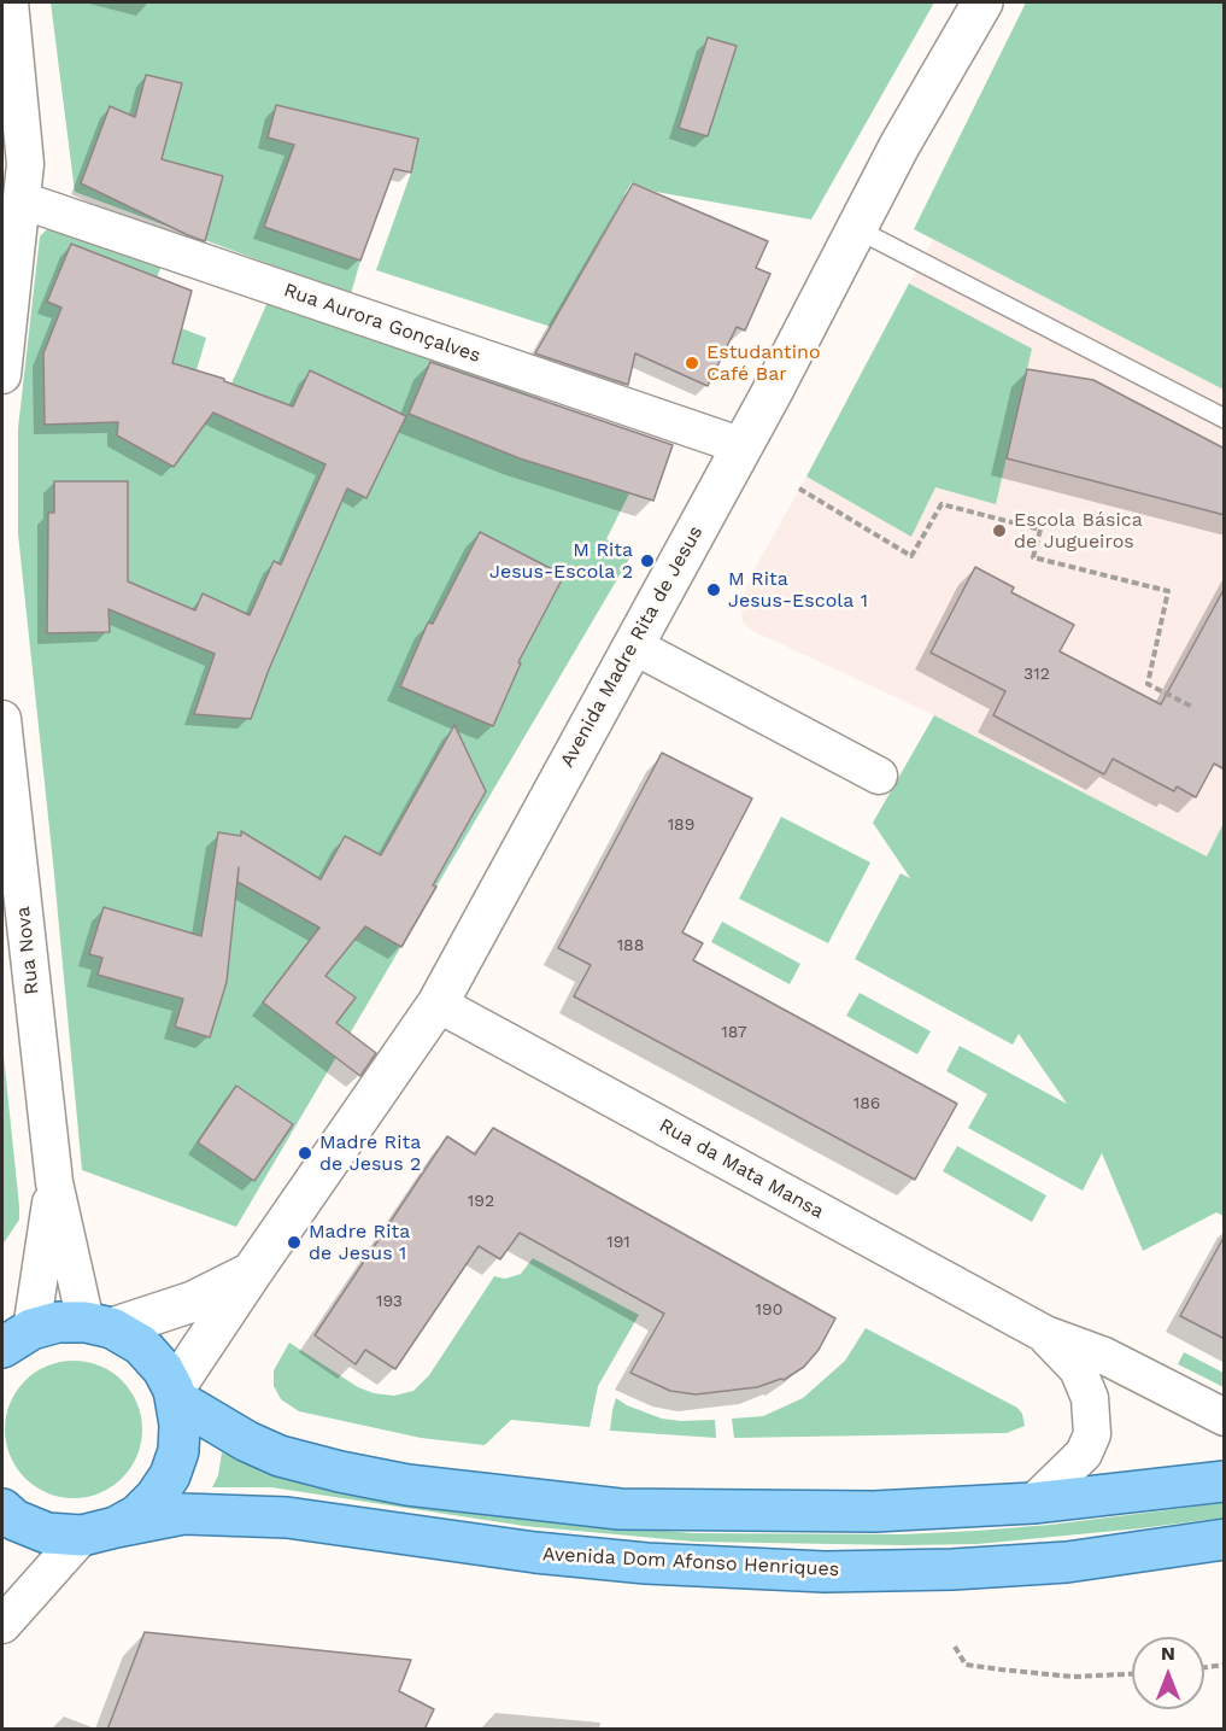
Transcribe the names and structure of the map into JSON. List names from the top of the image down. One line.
{"streets":{"main road":["Avenida Dom Afonso Henriques"],"street":["Rua Aurora Gonçalves","Avenida Madre Rita de Jesus","Rua Nova","Rua da Mata Mansa"]},"crossings":[["Rua Aurora Gonçalves","Avenida Madre Rita de Jesus"],["Avenida Madre Rita de Jesus","Rua da Mata Mansa"]],"places":["Estudantino Café Bar","Escola Básica de Jugueiros","M Rita Jesus-Escola 2","M Rita Jesus-Escola 1","Madre Rita de Jesus 2","Madre Rita de Jesus 1"],"house_numbers":["312","189","188","187","186","192","191","193","190"],"north":"top"}
